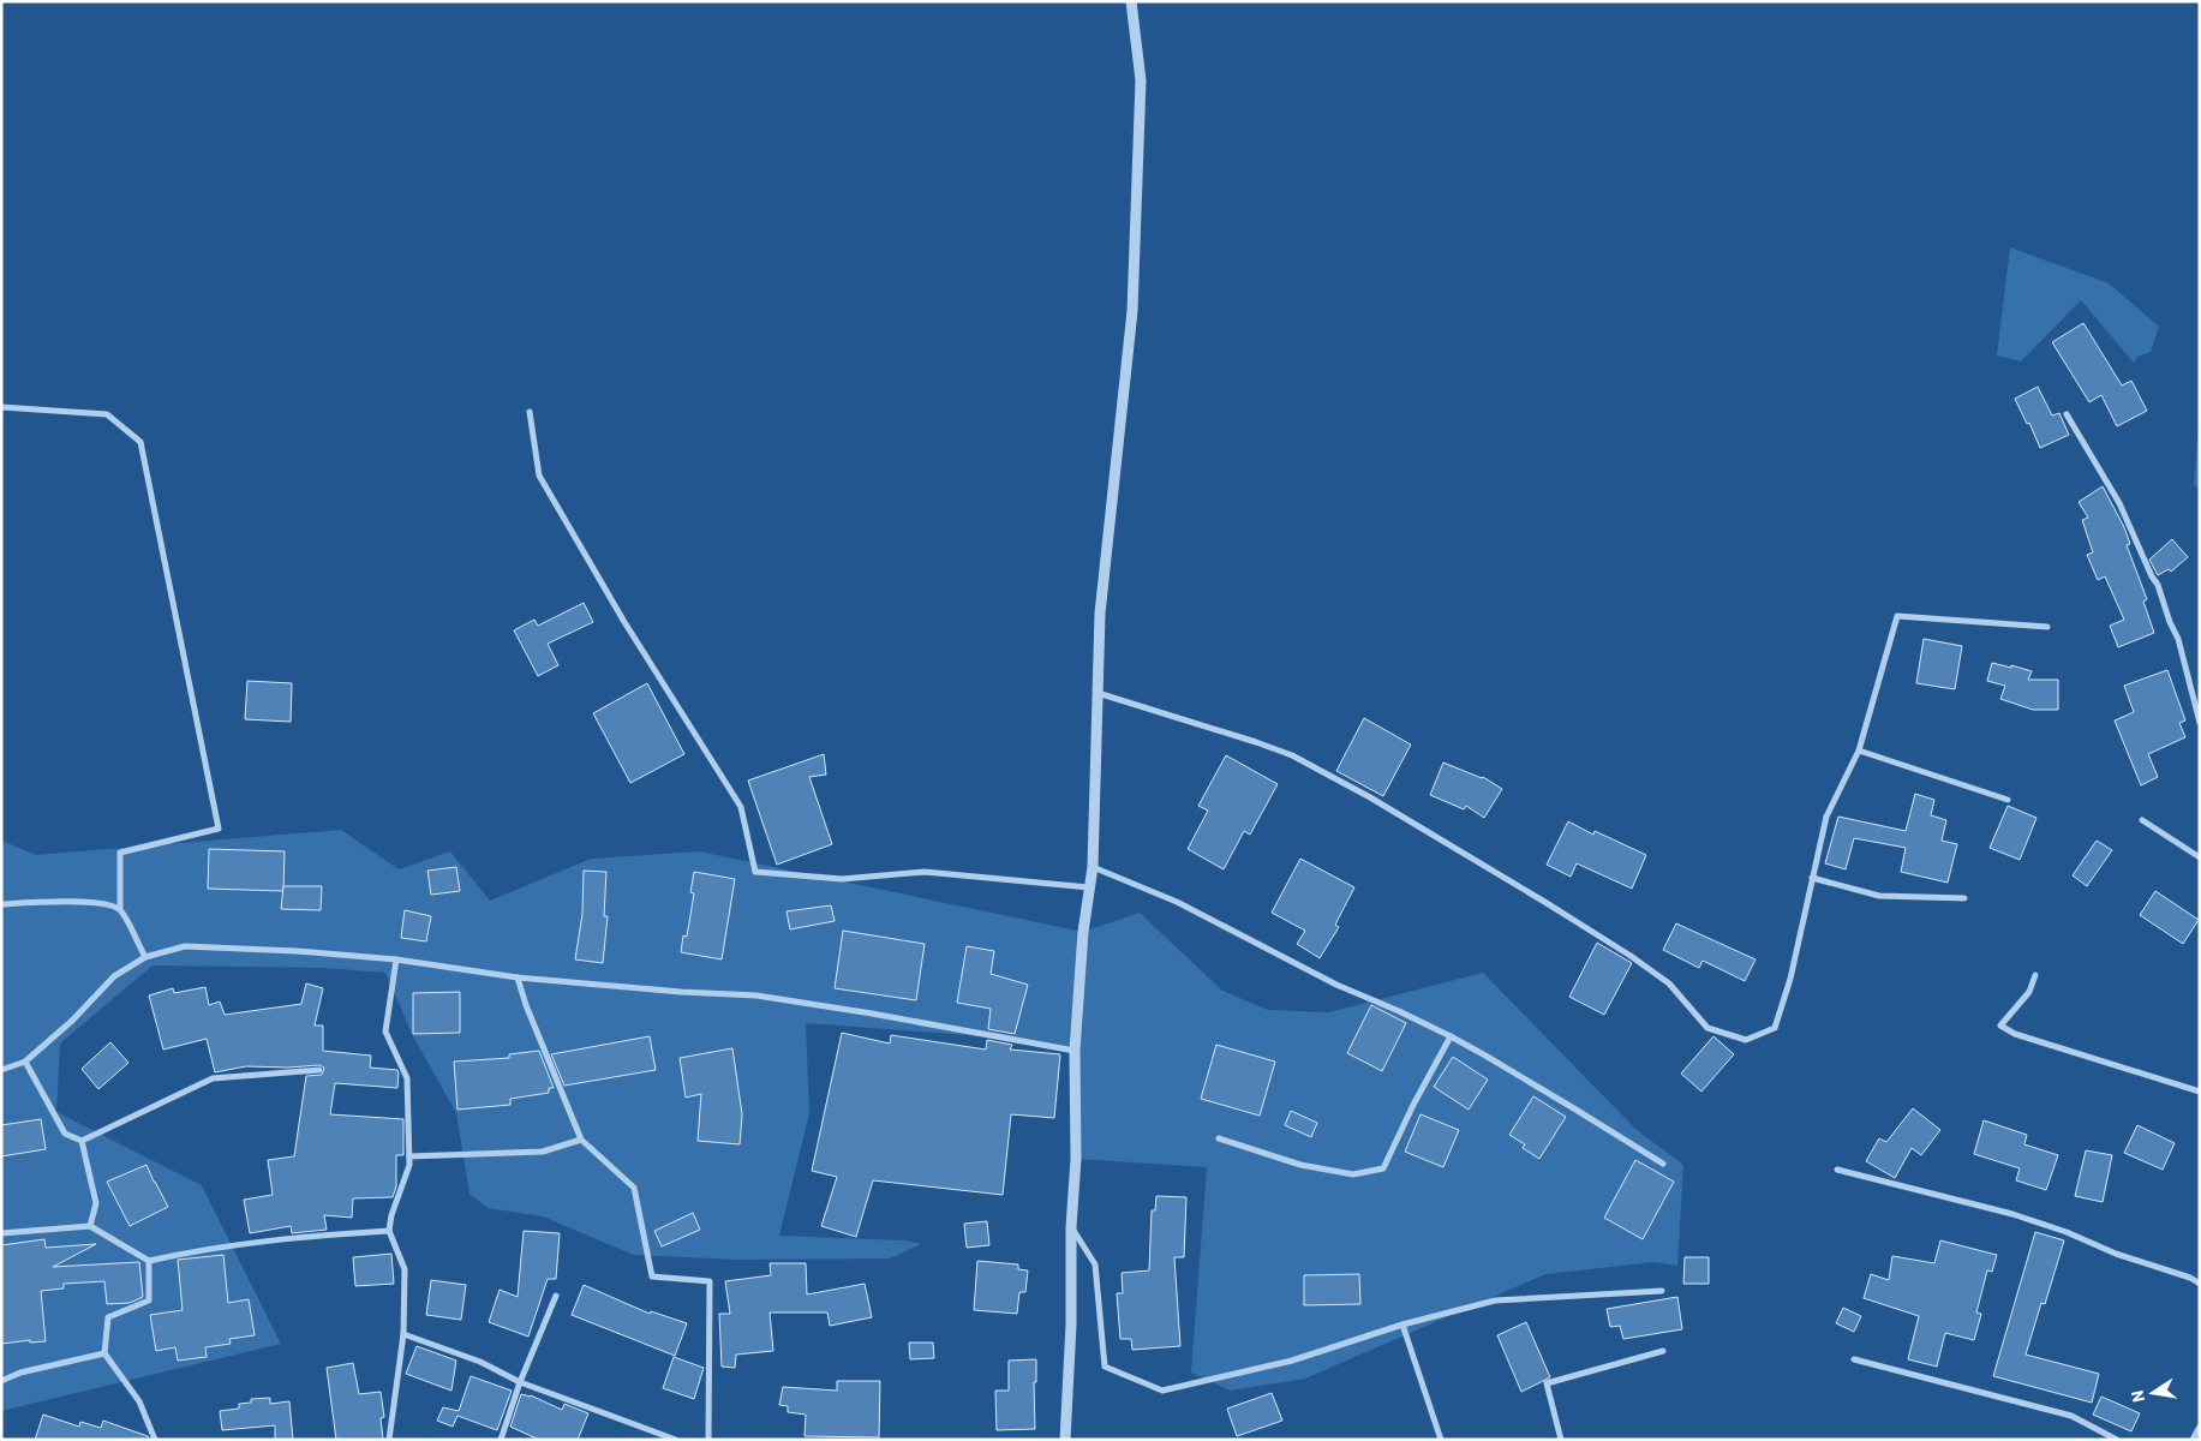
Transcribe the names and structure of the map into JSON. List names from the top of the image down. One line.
{"north":"left"}
